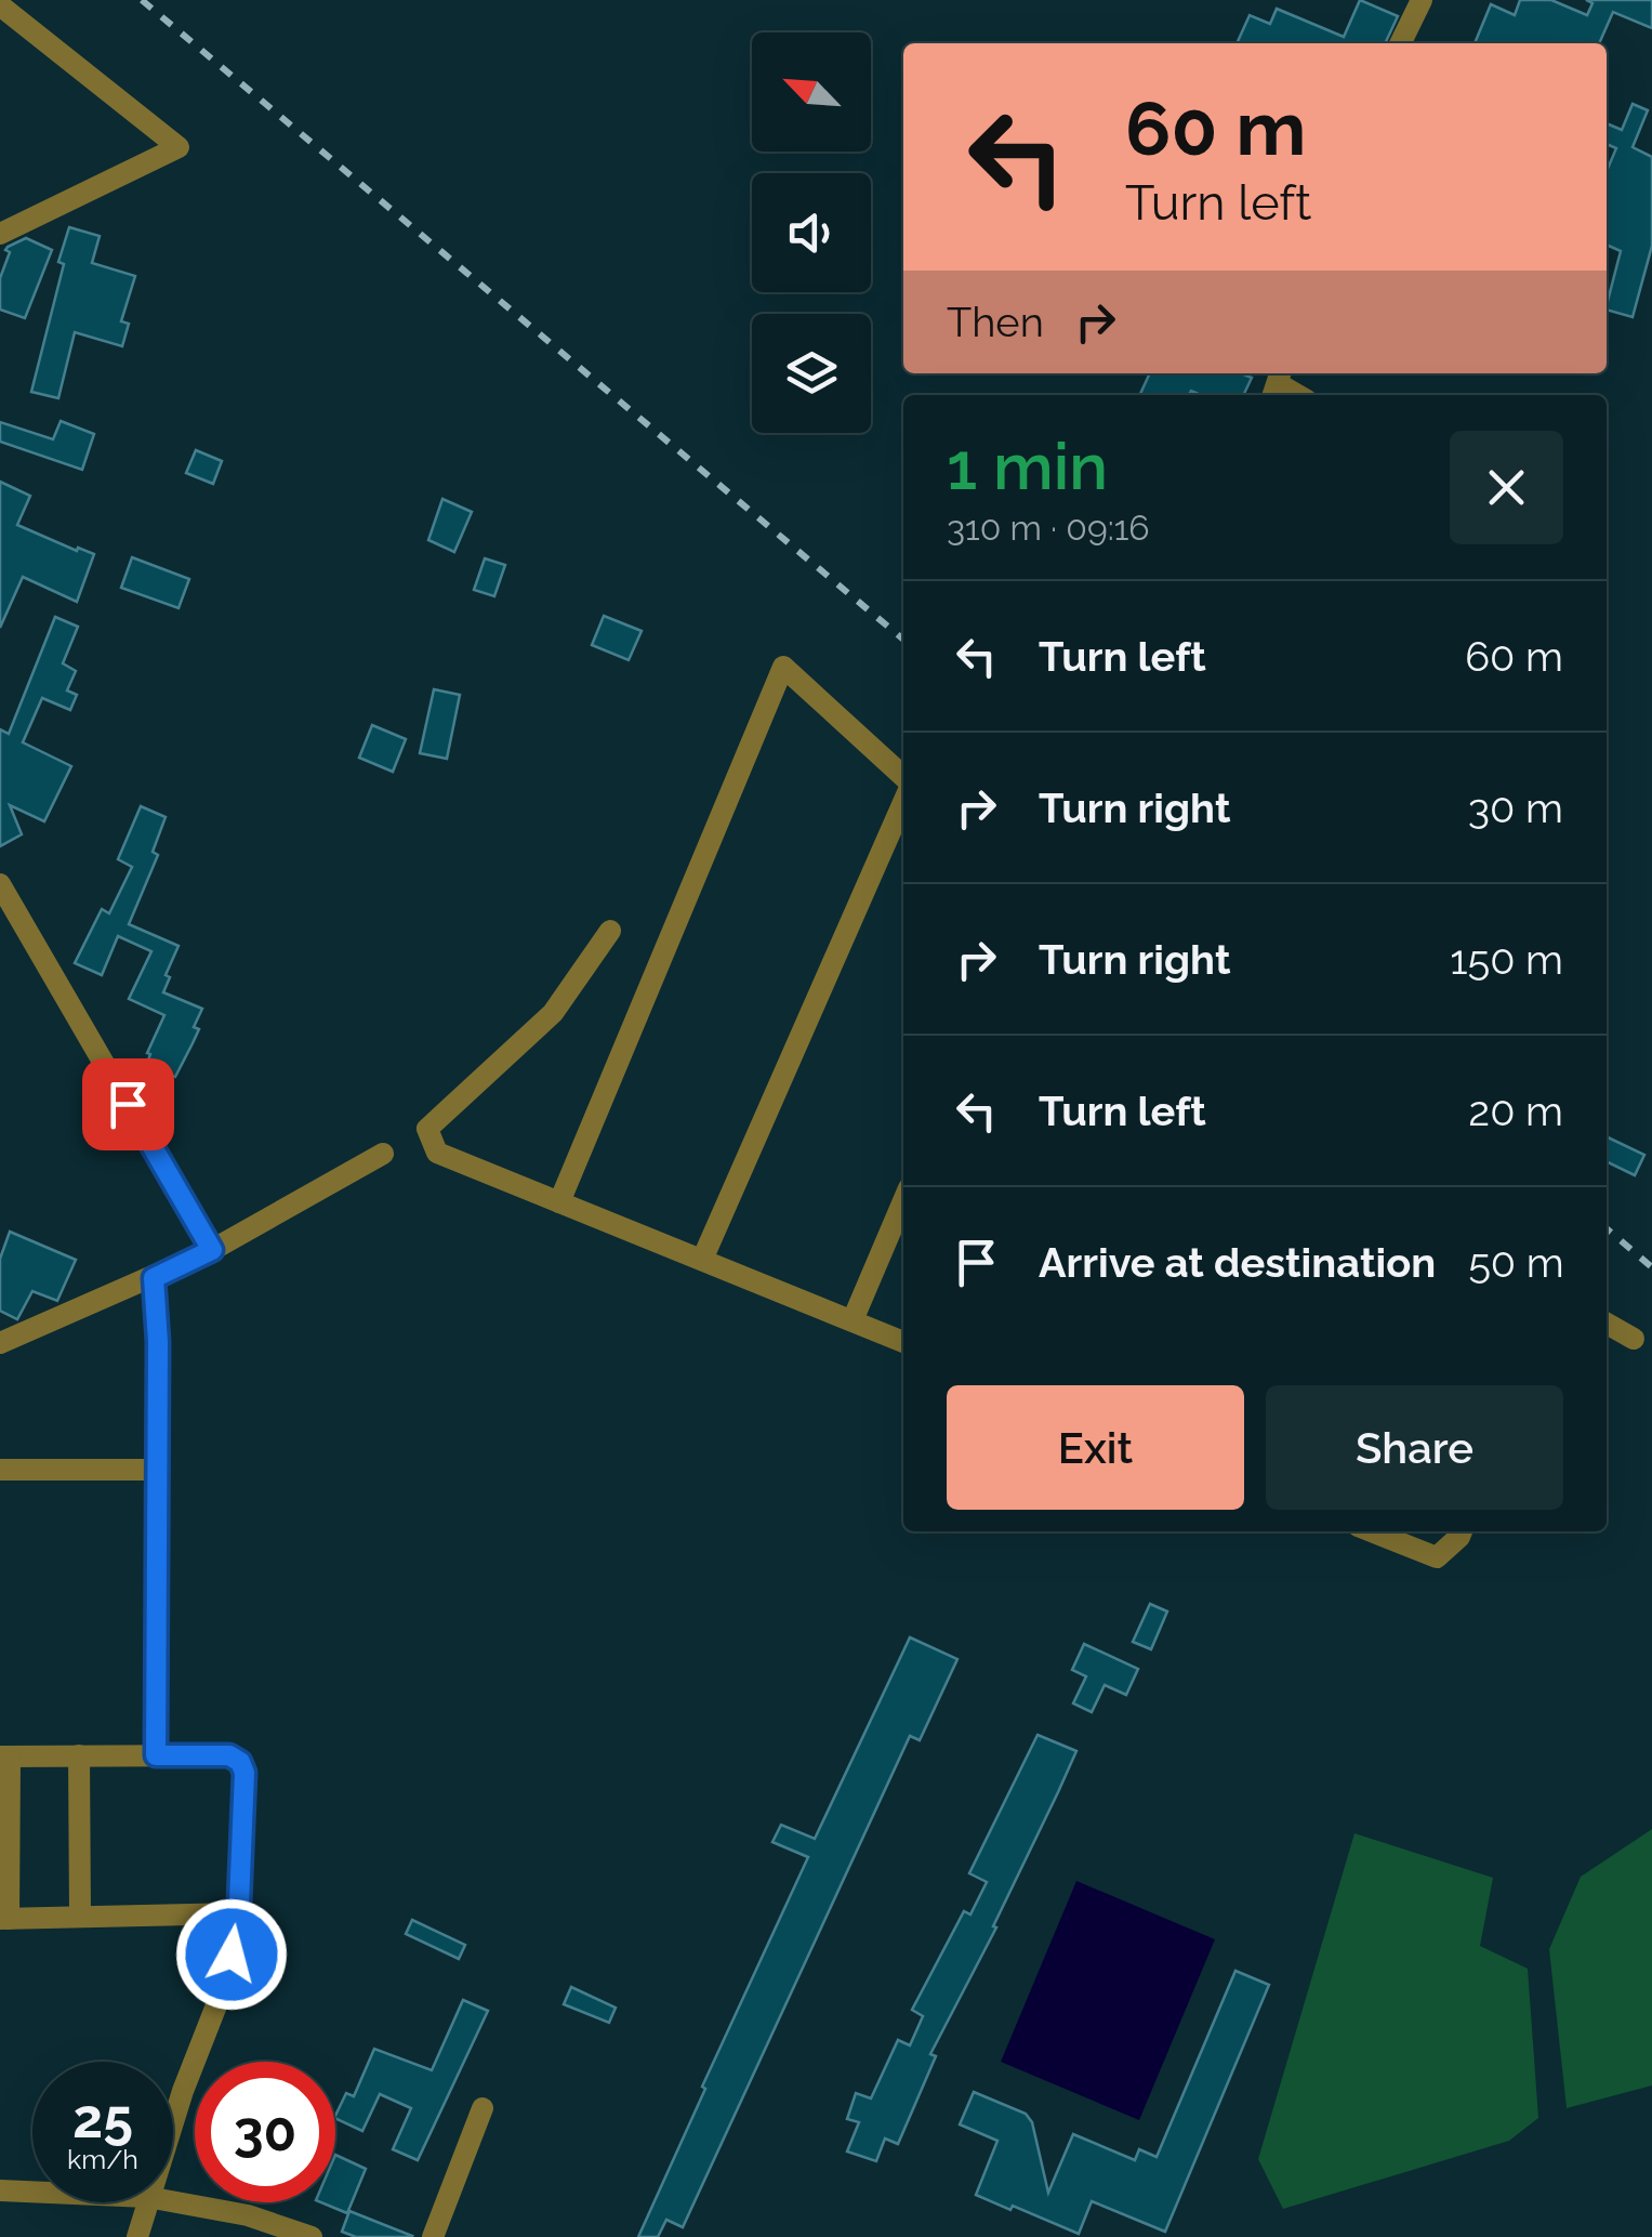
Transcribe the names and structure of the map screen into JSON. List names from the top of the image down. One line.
{"north":"top left","page":{"turn":["60 m","Turn left"],"then":"Then","heading":["1 min","310 m · 09:16"],"list":[{"name":"Turn left","value":"60 m"},{"name":"Turn right","value":"30 m"},{"name":"Turn right","value":"150 m"},{"name":"Turn left","value":"20 m"},{"name":"Arrive at destination","value":"50 m"}],"buttons":["Exit","Share"],"speed":"25 km/h","limit":"30"}}
